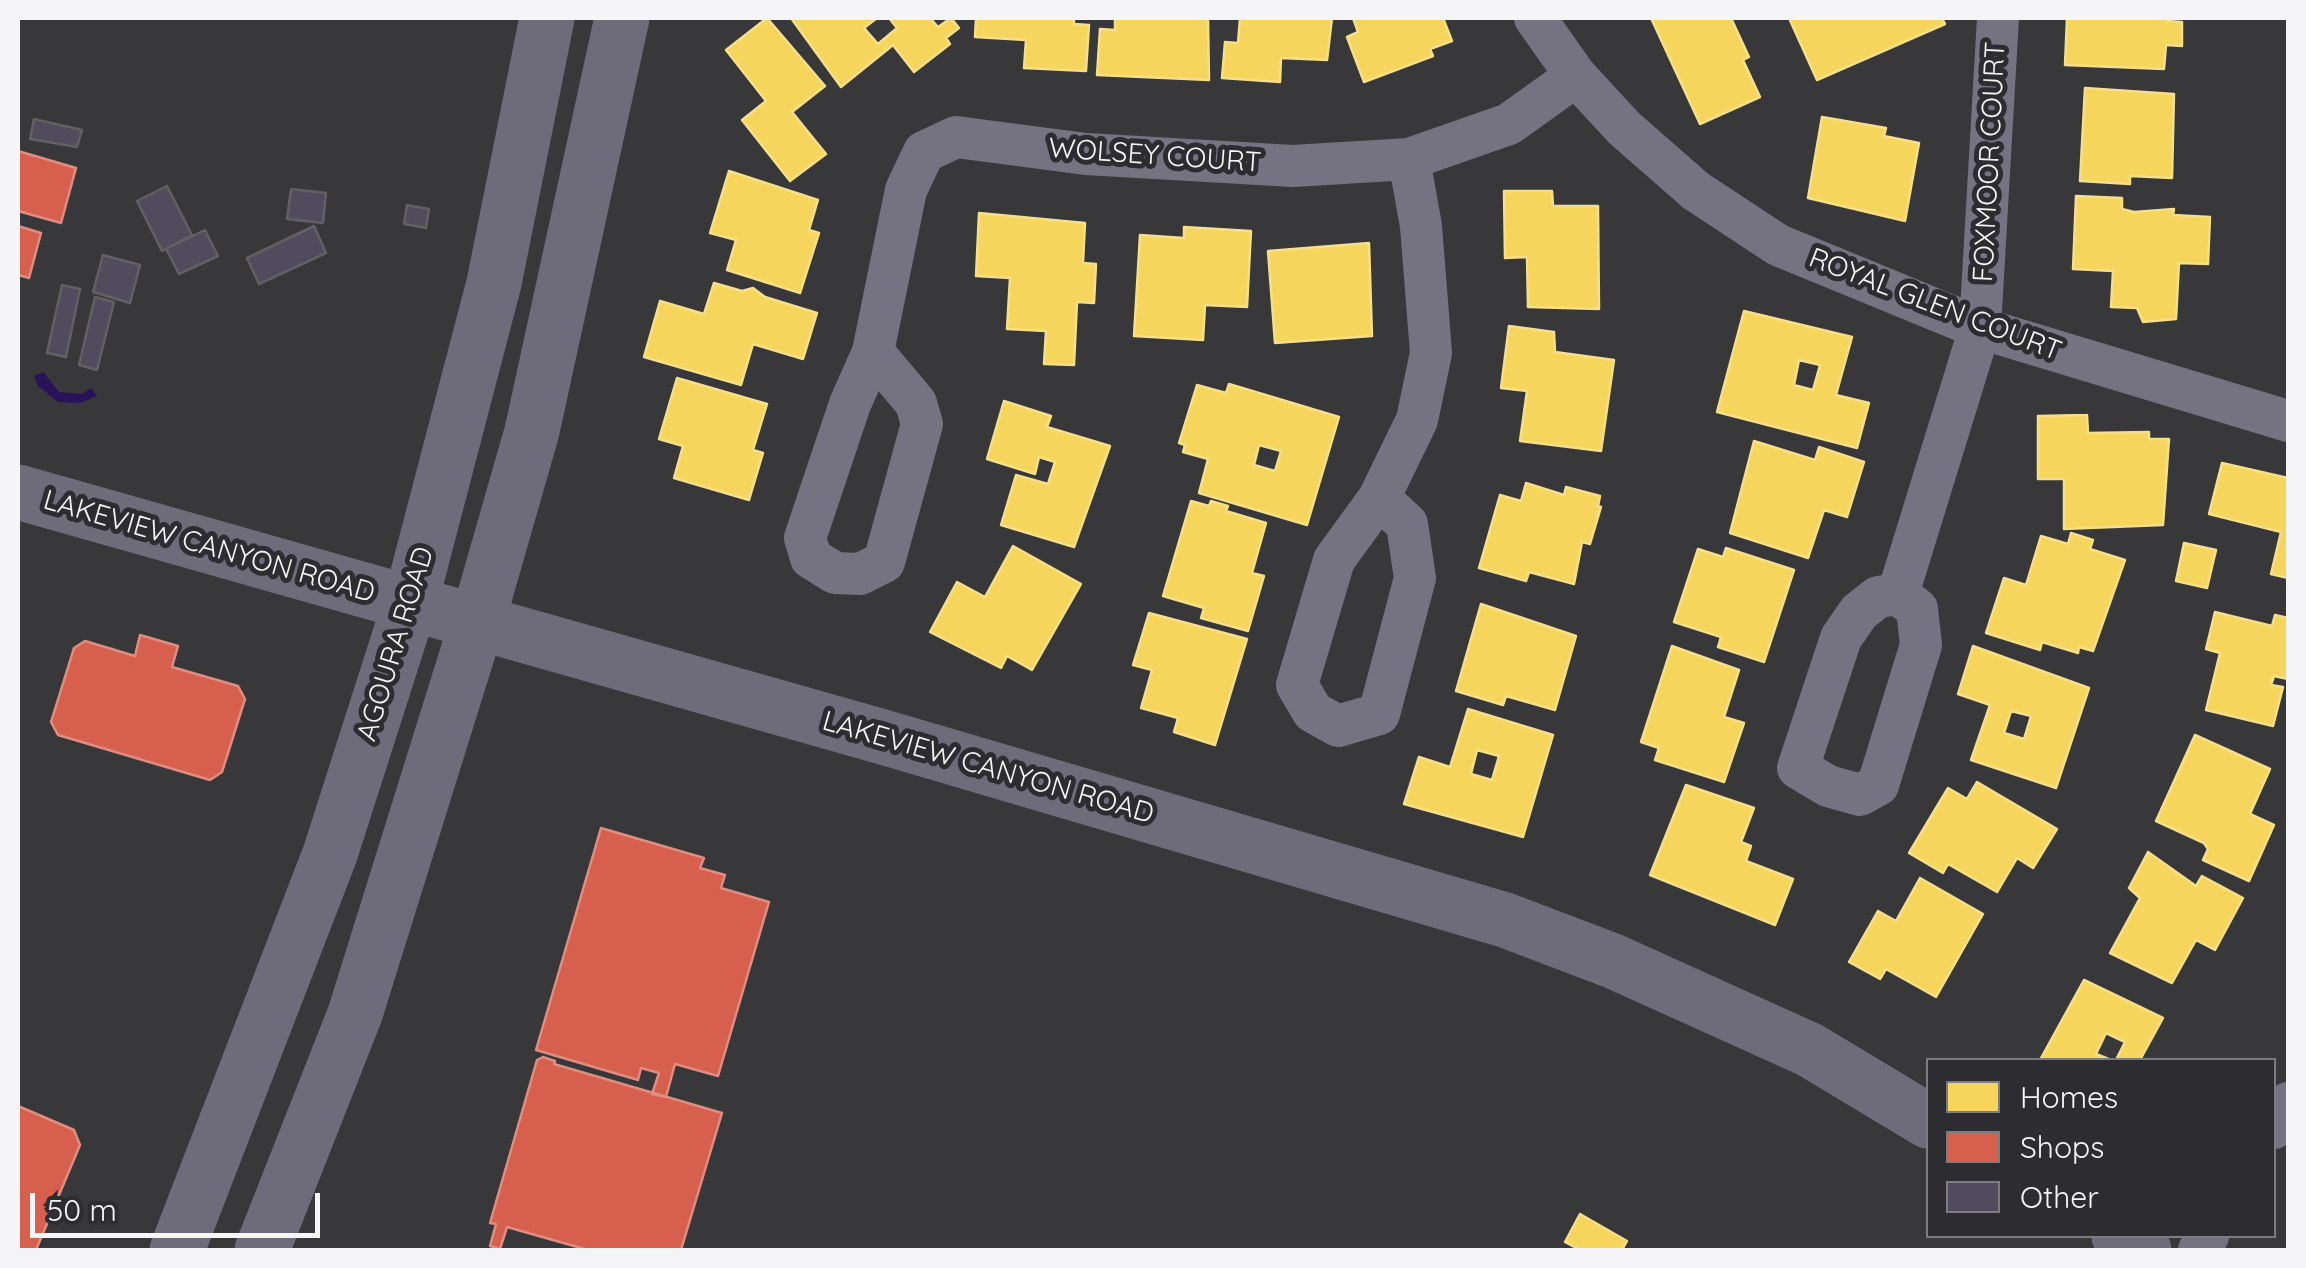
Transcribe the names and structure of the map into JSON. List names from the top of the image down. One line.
{"streets":{"main road":["LAKEVIEW CANYON ROAD","AGOURA ROAD"],"street":["WOLSEY COURT","FOXMOOR COURT","ROYAL GLEN COURT"]},"crossings":[["WOLSEY COURT","ROYAL GLEN COURT"],["FOXMOOR COURT","ROYAL GLEN COURT"],["LAKEVIEW CANYON ROAD","AGOURA ROAD"]],"legend":["Homes","Shops","Other"],"scale_bar":"50 m"}
